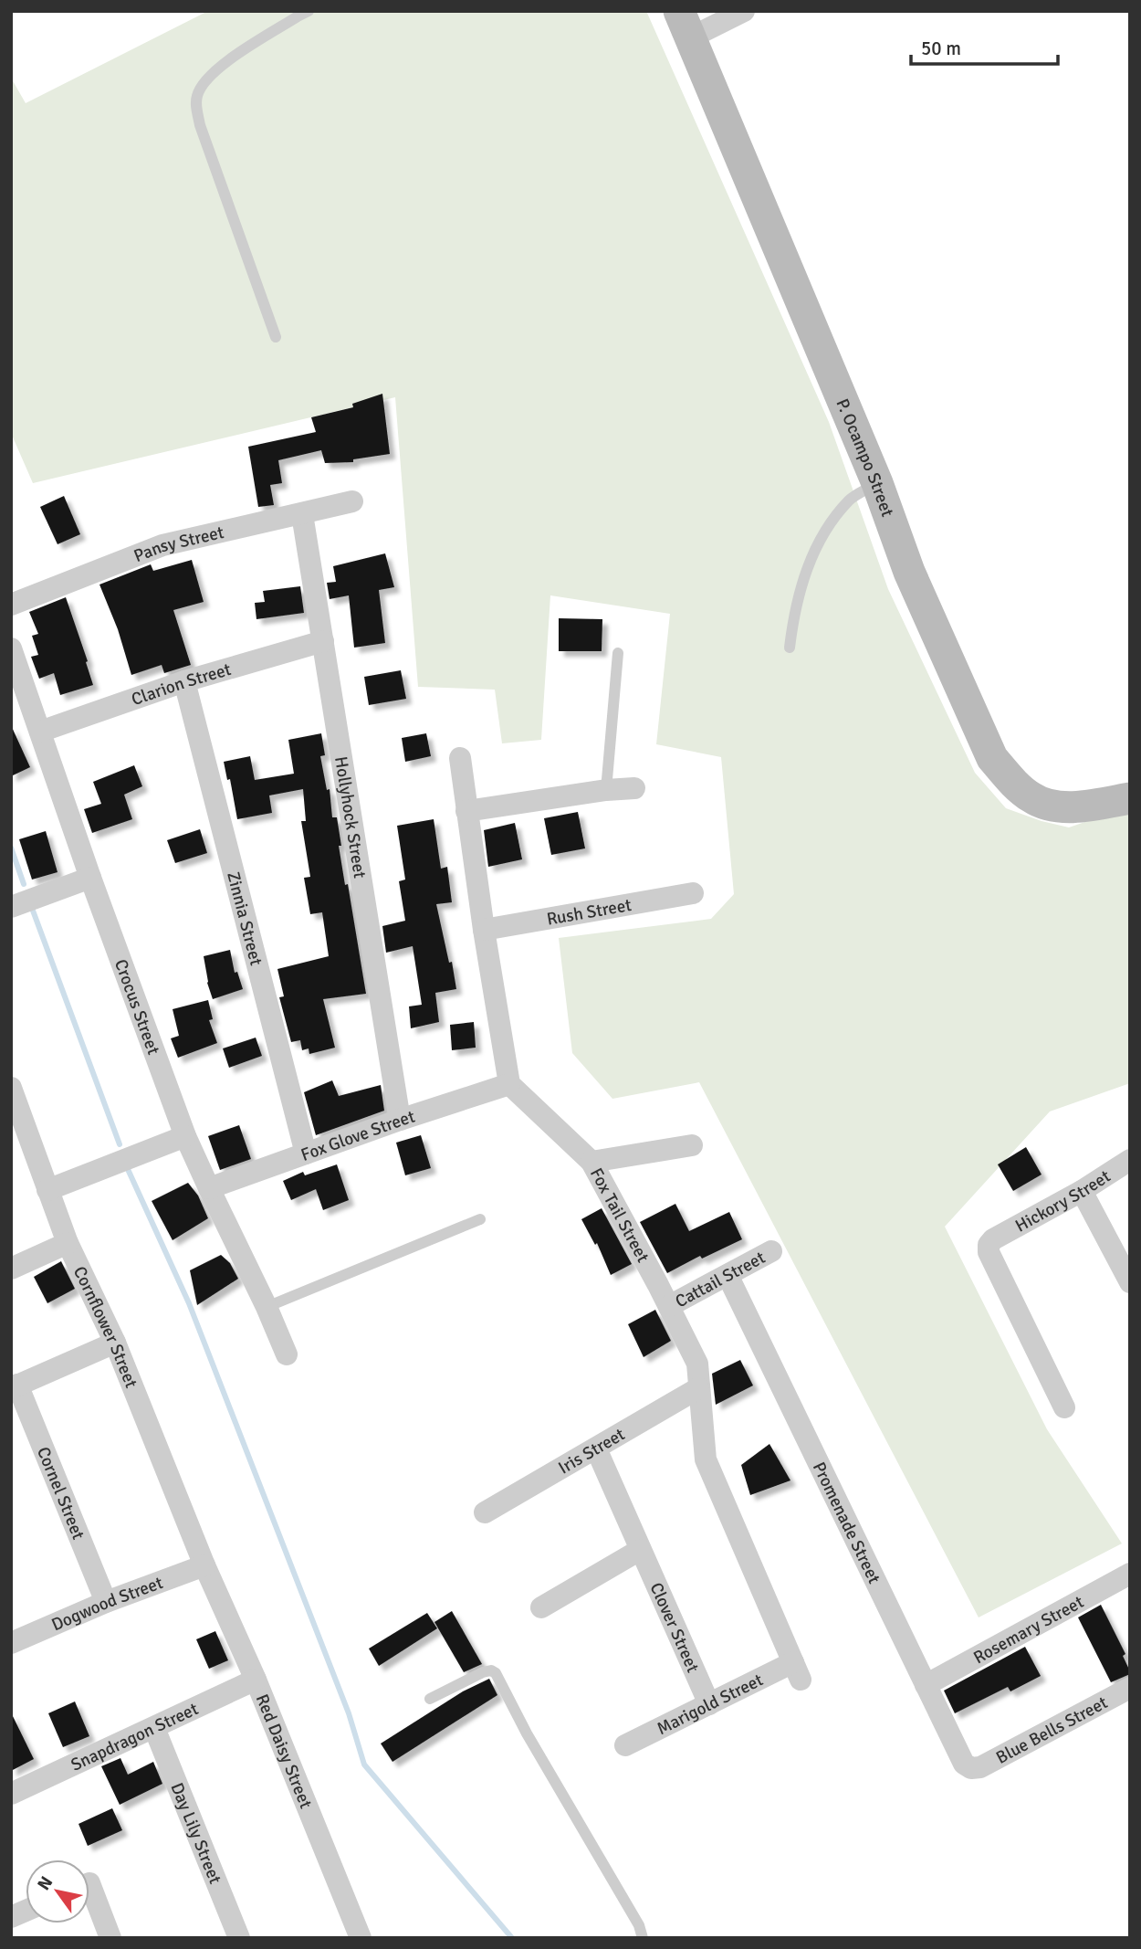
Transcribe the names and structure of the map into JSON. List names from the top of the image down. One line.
{"streets":{"street":["P. Ocampo Street","Pansy Street","Clarion Street","Hollyhock Street","Rush Street","Zinnia Street","Crocus Street","Fox Glove Street","Hickory Street","Fox Tail Street","Cattail Street","Cornflower Street","Iris Street","Cornel Street","Promenade Street","Dogwood Street","Clover Street","Rosemary Street","Marigold Street","Blue Bells Street","Snapdragon Street","Red Daisy Street","Day Lily Street"]},"crossings":[["Pansy Street","Hollyhock Street"],["Clarion Street","Hollyhock Street"],["Clarion Street","Zinnia Street"],["Clarion Street","Crocus Street"],["Hollyhock Street","Fox Glove Street"],["Zinnia Street","Fox Glove Street"],["Crocus Street","Fox Glove Street"],["Fox Glove Street","Fox Tail Street"],["Fox Tail Street","Cattail Street"],["Fox Tail Street","Iris Street"],["Fox Tail Street","Marigold Street"],["Cattail Street","Promenade Street"],["Cornflower Street","Dogwood Street"],["Cornflower Street","Red Daisy Street"],["Iris Street","Clover Street"],["Cornel Street","Dogwood Street"],["Promenade Street","Rosemary Street"],["Promenade Street","Blue Bells Street"],["Dogwood Street","Red Daisy Street"],["Clover Street","Marigold Street"],["Snapdragon Street","Red Daisy Street"],["Snapdragon Street","Day Lily Street"]],"scale_bar":"50 m","north":"top left"}
